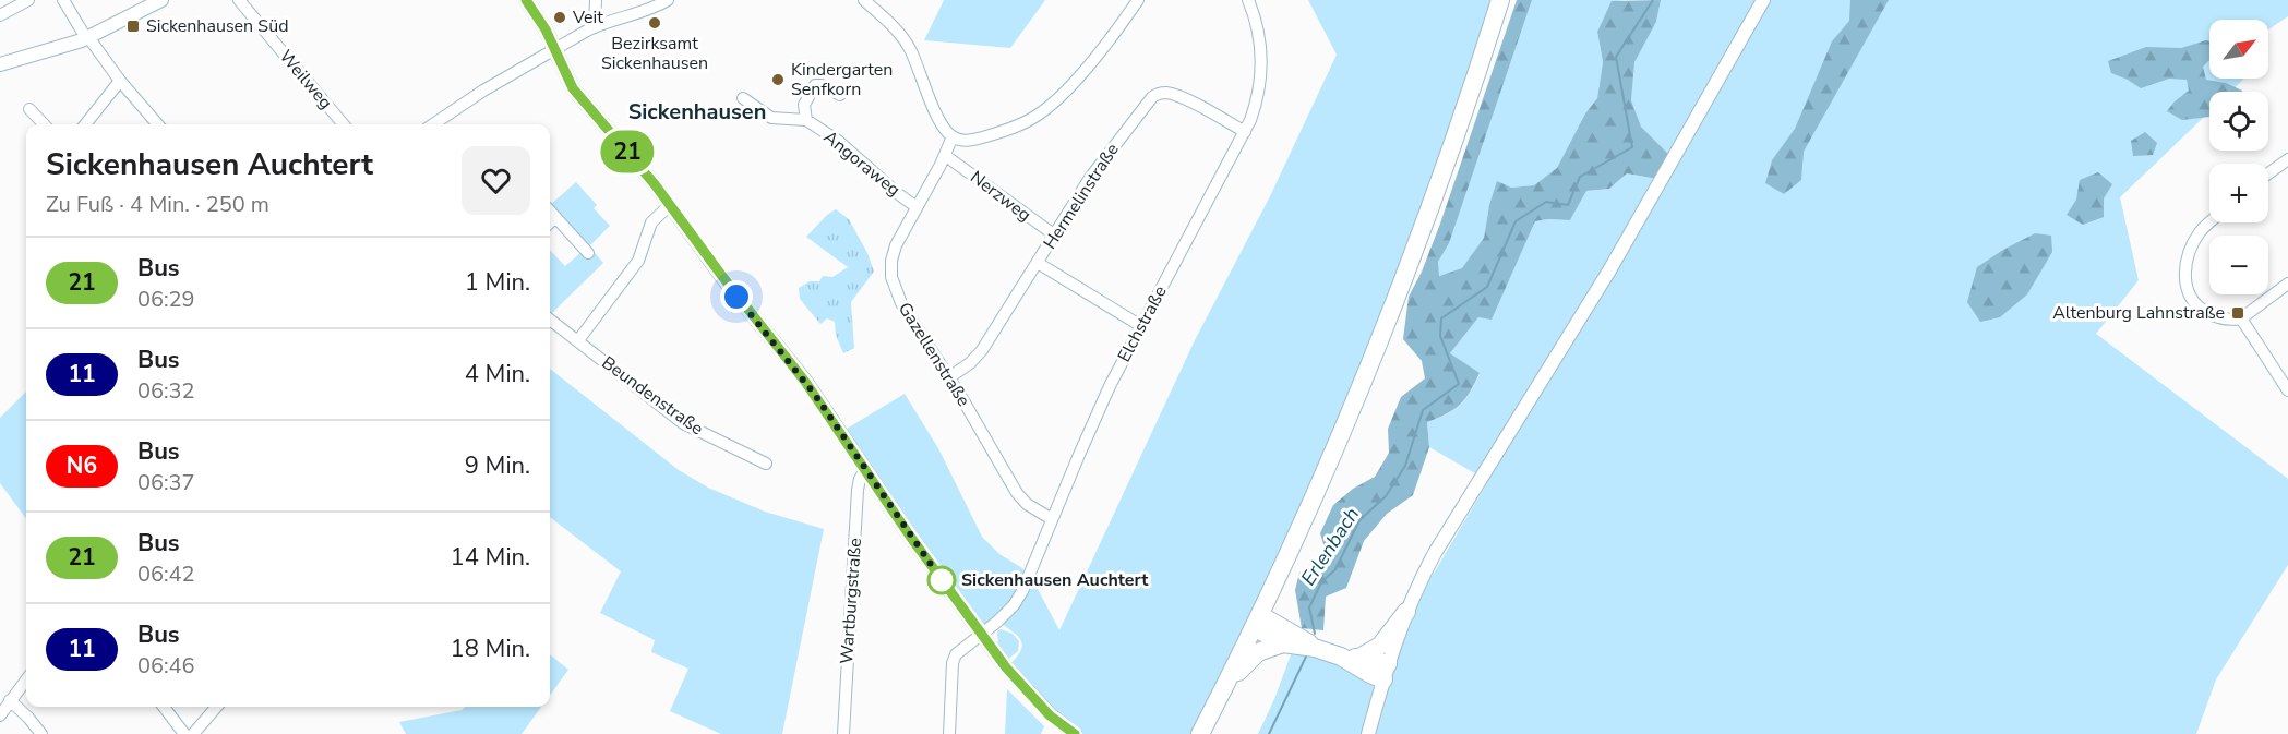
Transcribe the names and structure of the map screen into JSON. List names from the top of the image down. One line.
{"streets":{"street":["Weilweg","Angoraweg","Nerzweg","Hermelinstraße","Elchstraße","Gazellenstraße","Beundenstraße","Wartburgstraße"]},"crossings":[["Angoraweg","Gazellenstraße"],["Nerzweg","Hermelinstraße"],["Nerzweg","Gazellenstraße"],["Hermelinstraße","Elchstraße"],["Hermelinstraße","Gazellenstraße"],["Elchstraße","Gazellenstraße"]],"districts":["Sickenhausen"],"water":["Erlenbach"],"places":{"other":["Veit","Bezirksamt Sickenhausen","Kindergarten Senfkorn","Sickenhausen Auchtert"],"transit":["Sickenhausen Süd","Altenburg Lahnstraße"]},"lines":["bus line 21"],"north":"top right","page":{"on_map":"21","map_buttons":["+","−"],"heading":["Sickenhausen Auchtert","Zu Fuß · 4 Min. · 250 m"],"list":[{"mark":"21","name":"Bus","note":"06:29","value":"1 Min."},{"mark":"11","name":"Bus","note":"06:32","value":"4 Min."},{"mark":"N6","name":"Bus","note":"06:37","value":"9 Min."},{"mark":"21","name":"Bus","note":"06:42","value":"14 Min."},{"mark":"11","name":"Bus","note":"06:46","value":"18 Min."}]}}
